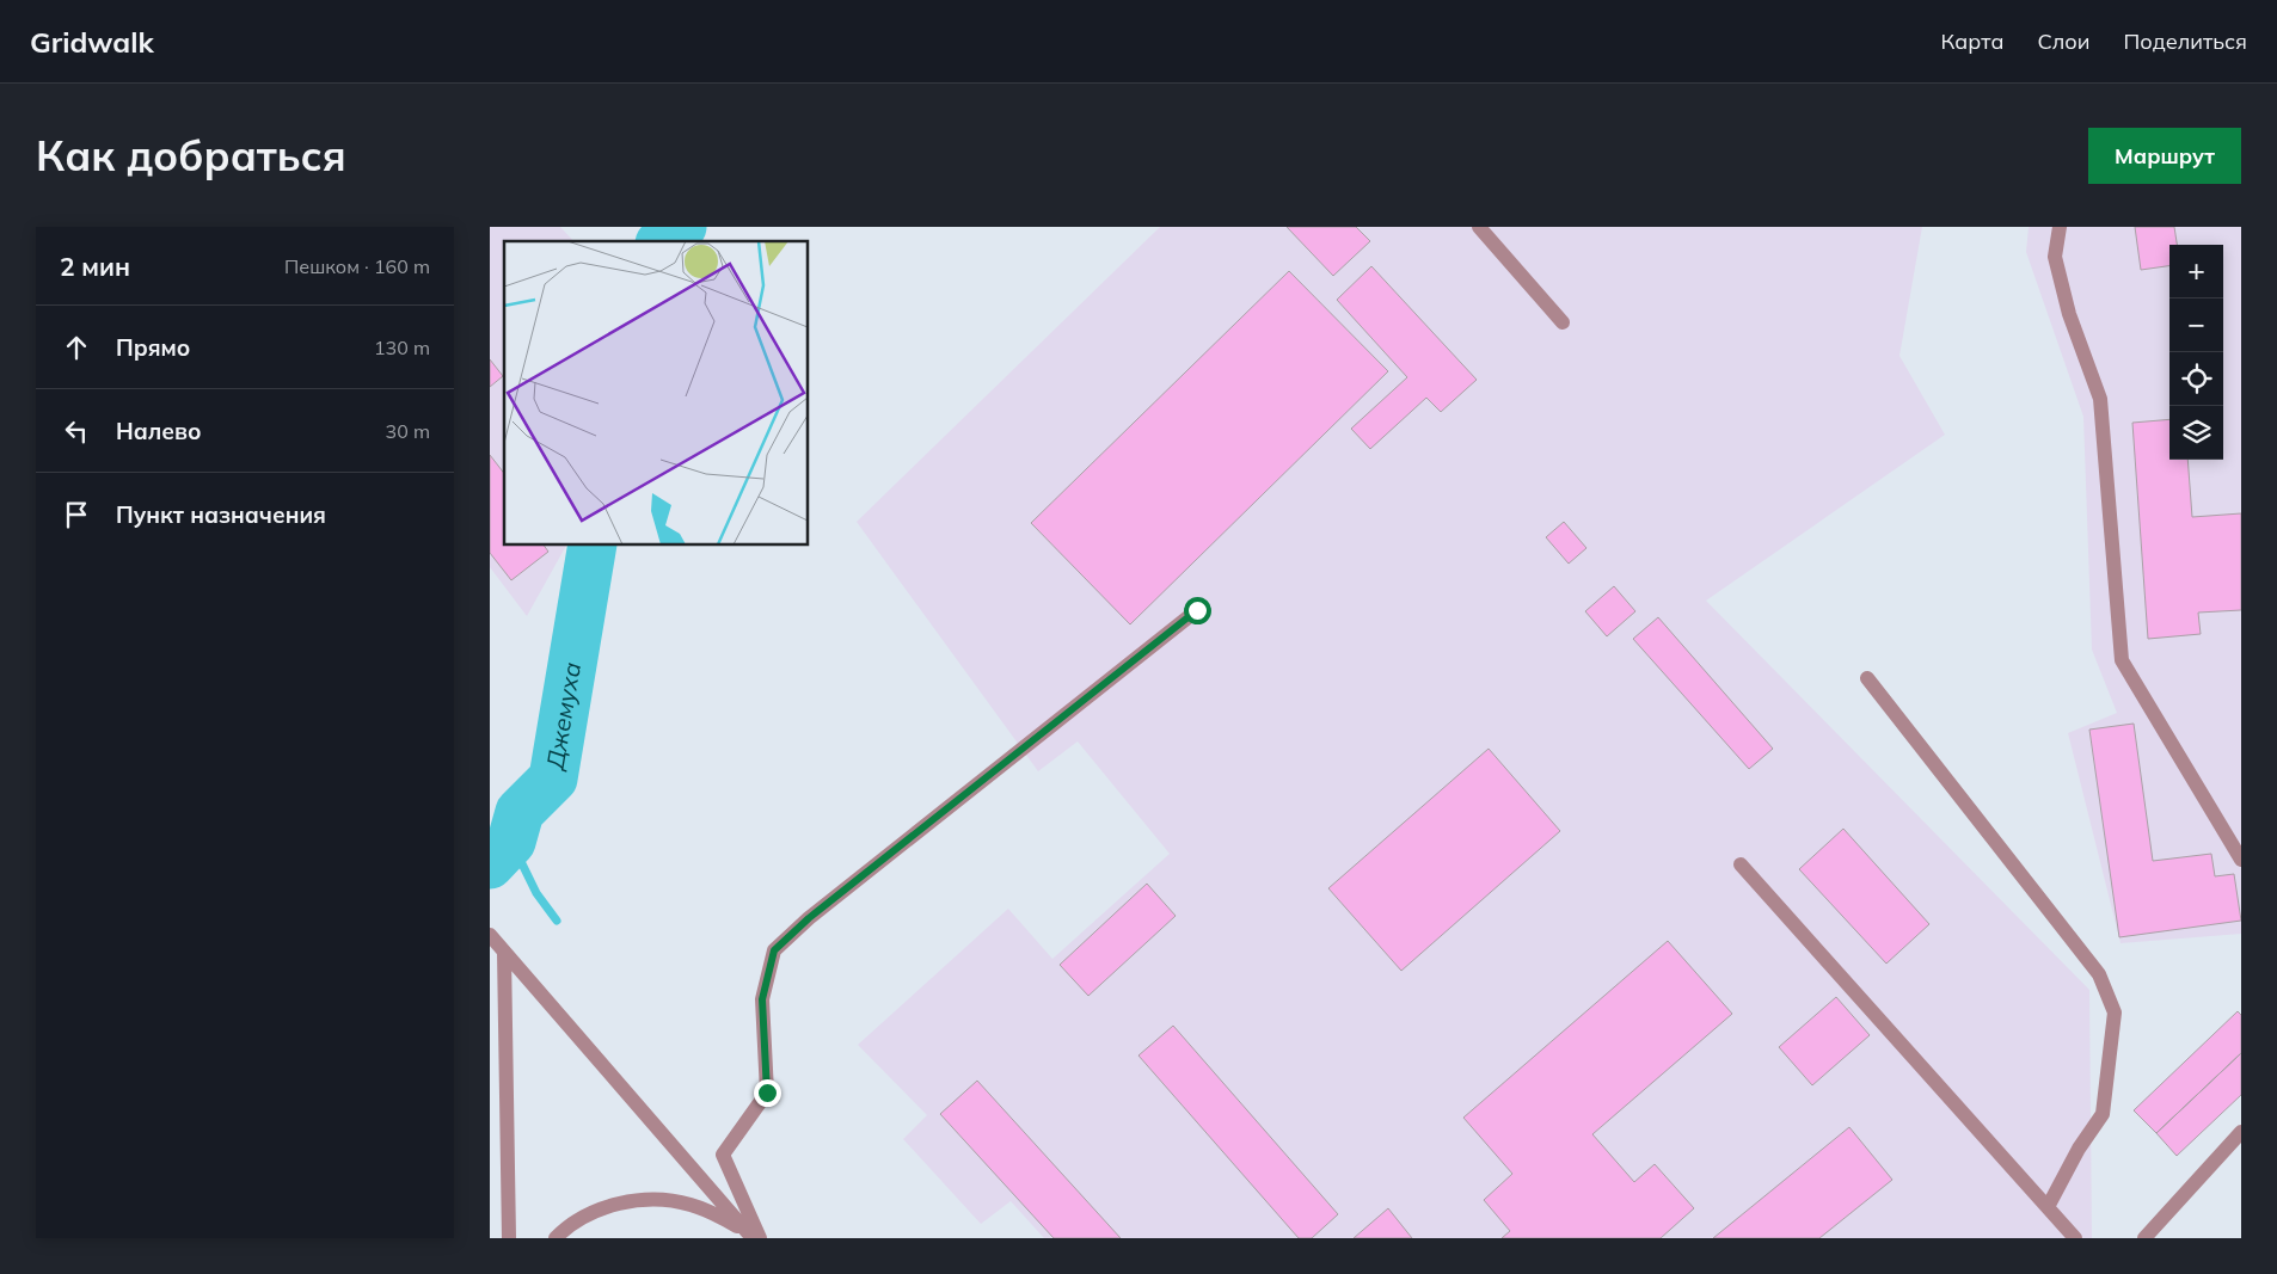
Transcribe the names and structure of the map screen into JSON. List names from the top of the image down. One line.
{"water":["Джемуха"],"page":{"header":"Gridwalk","nav":["Карта","Слои","Поделиться"],"buttons":"Маршрут","title":"Как добраться","heading":["2 мин","Пешком · 160 m"],"map_buttons":["+","−"],"list":[["Прямо","130 m"],["Налево","30 m"],"Пункт назначения"]}}
